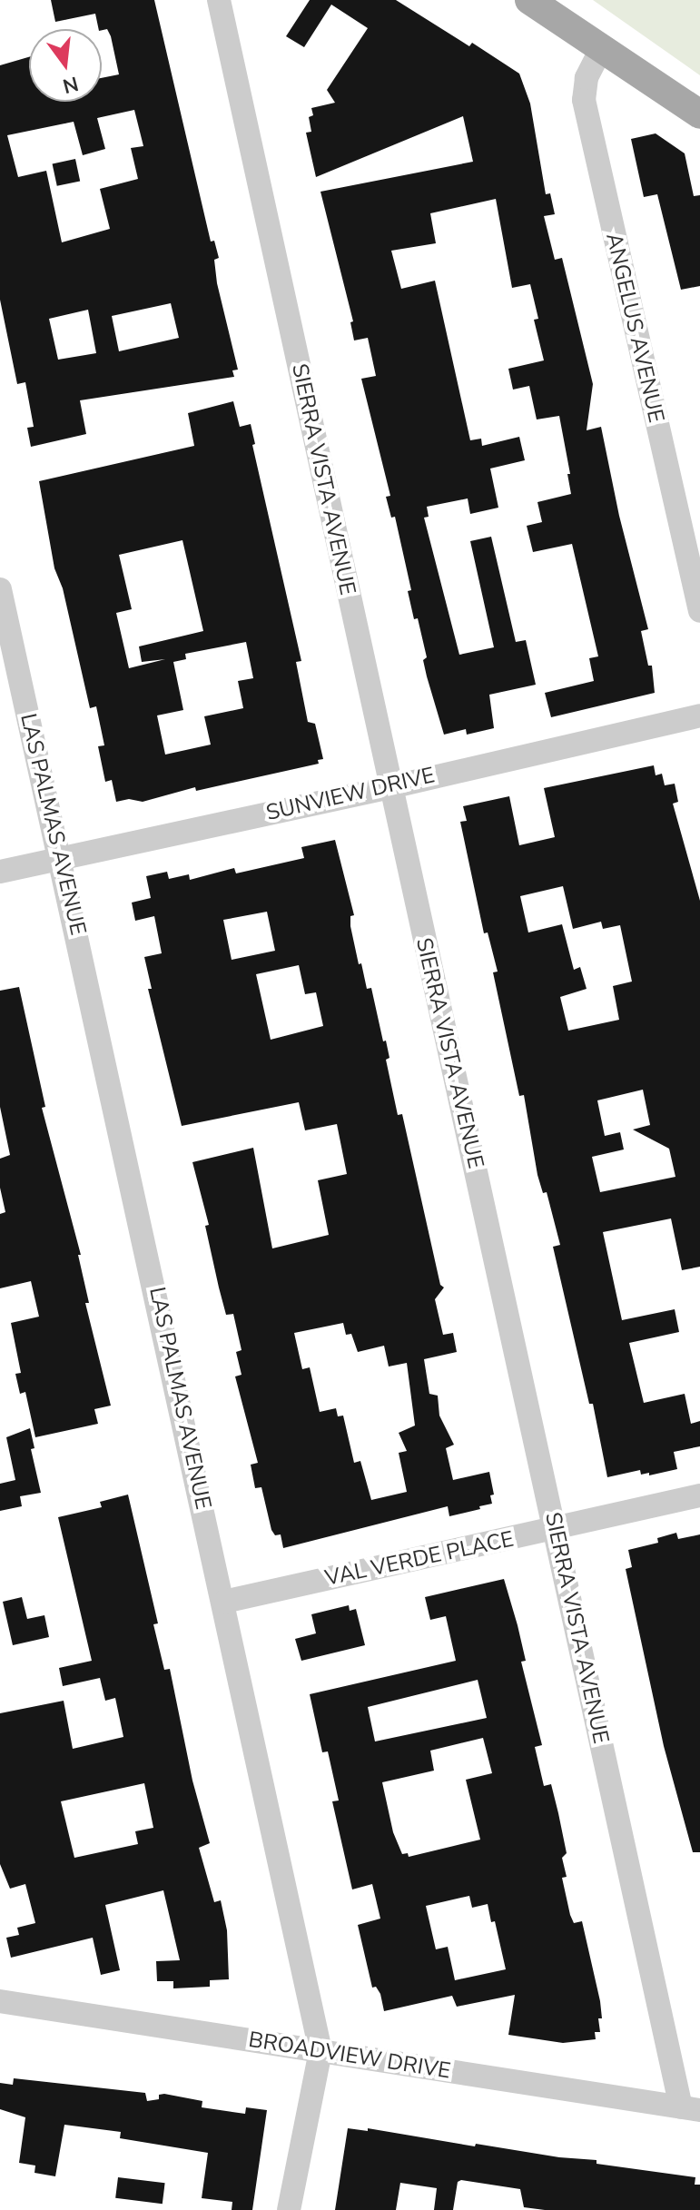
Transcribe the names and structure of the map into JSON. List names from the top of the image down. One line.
{"streets":{"street":["ANGELUS AVENUE","SIERRA VISTA AVENUE","SUNVIEW DRIVE","LAS PALMAS AVENUE","VAL VERDE PLACE","BROADVIEW DRIVE"]},"crossings":[["SIERRA VISTA AVENUE","SUNVIEW DRIVE"],["SIERRA VISTA AVENUE","VAL VERDE PLACE"],["SIERRA VISTA AVENUE","BROADVIEW DRIVE"],["SUNVIEW DRIVE","LAS PALMAS AVENUE"],["LAS PALMAS AVENUE","VAL VERDE PLACE"],["LAS PALMAS AVENUE","BROADVIEW DRIVE"]],"north":"bottom"}
